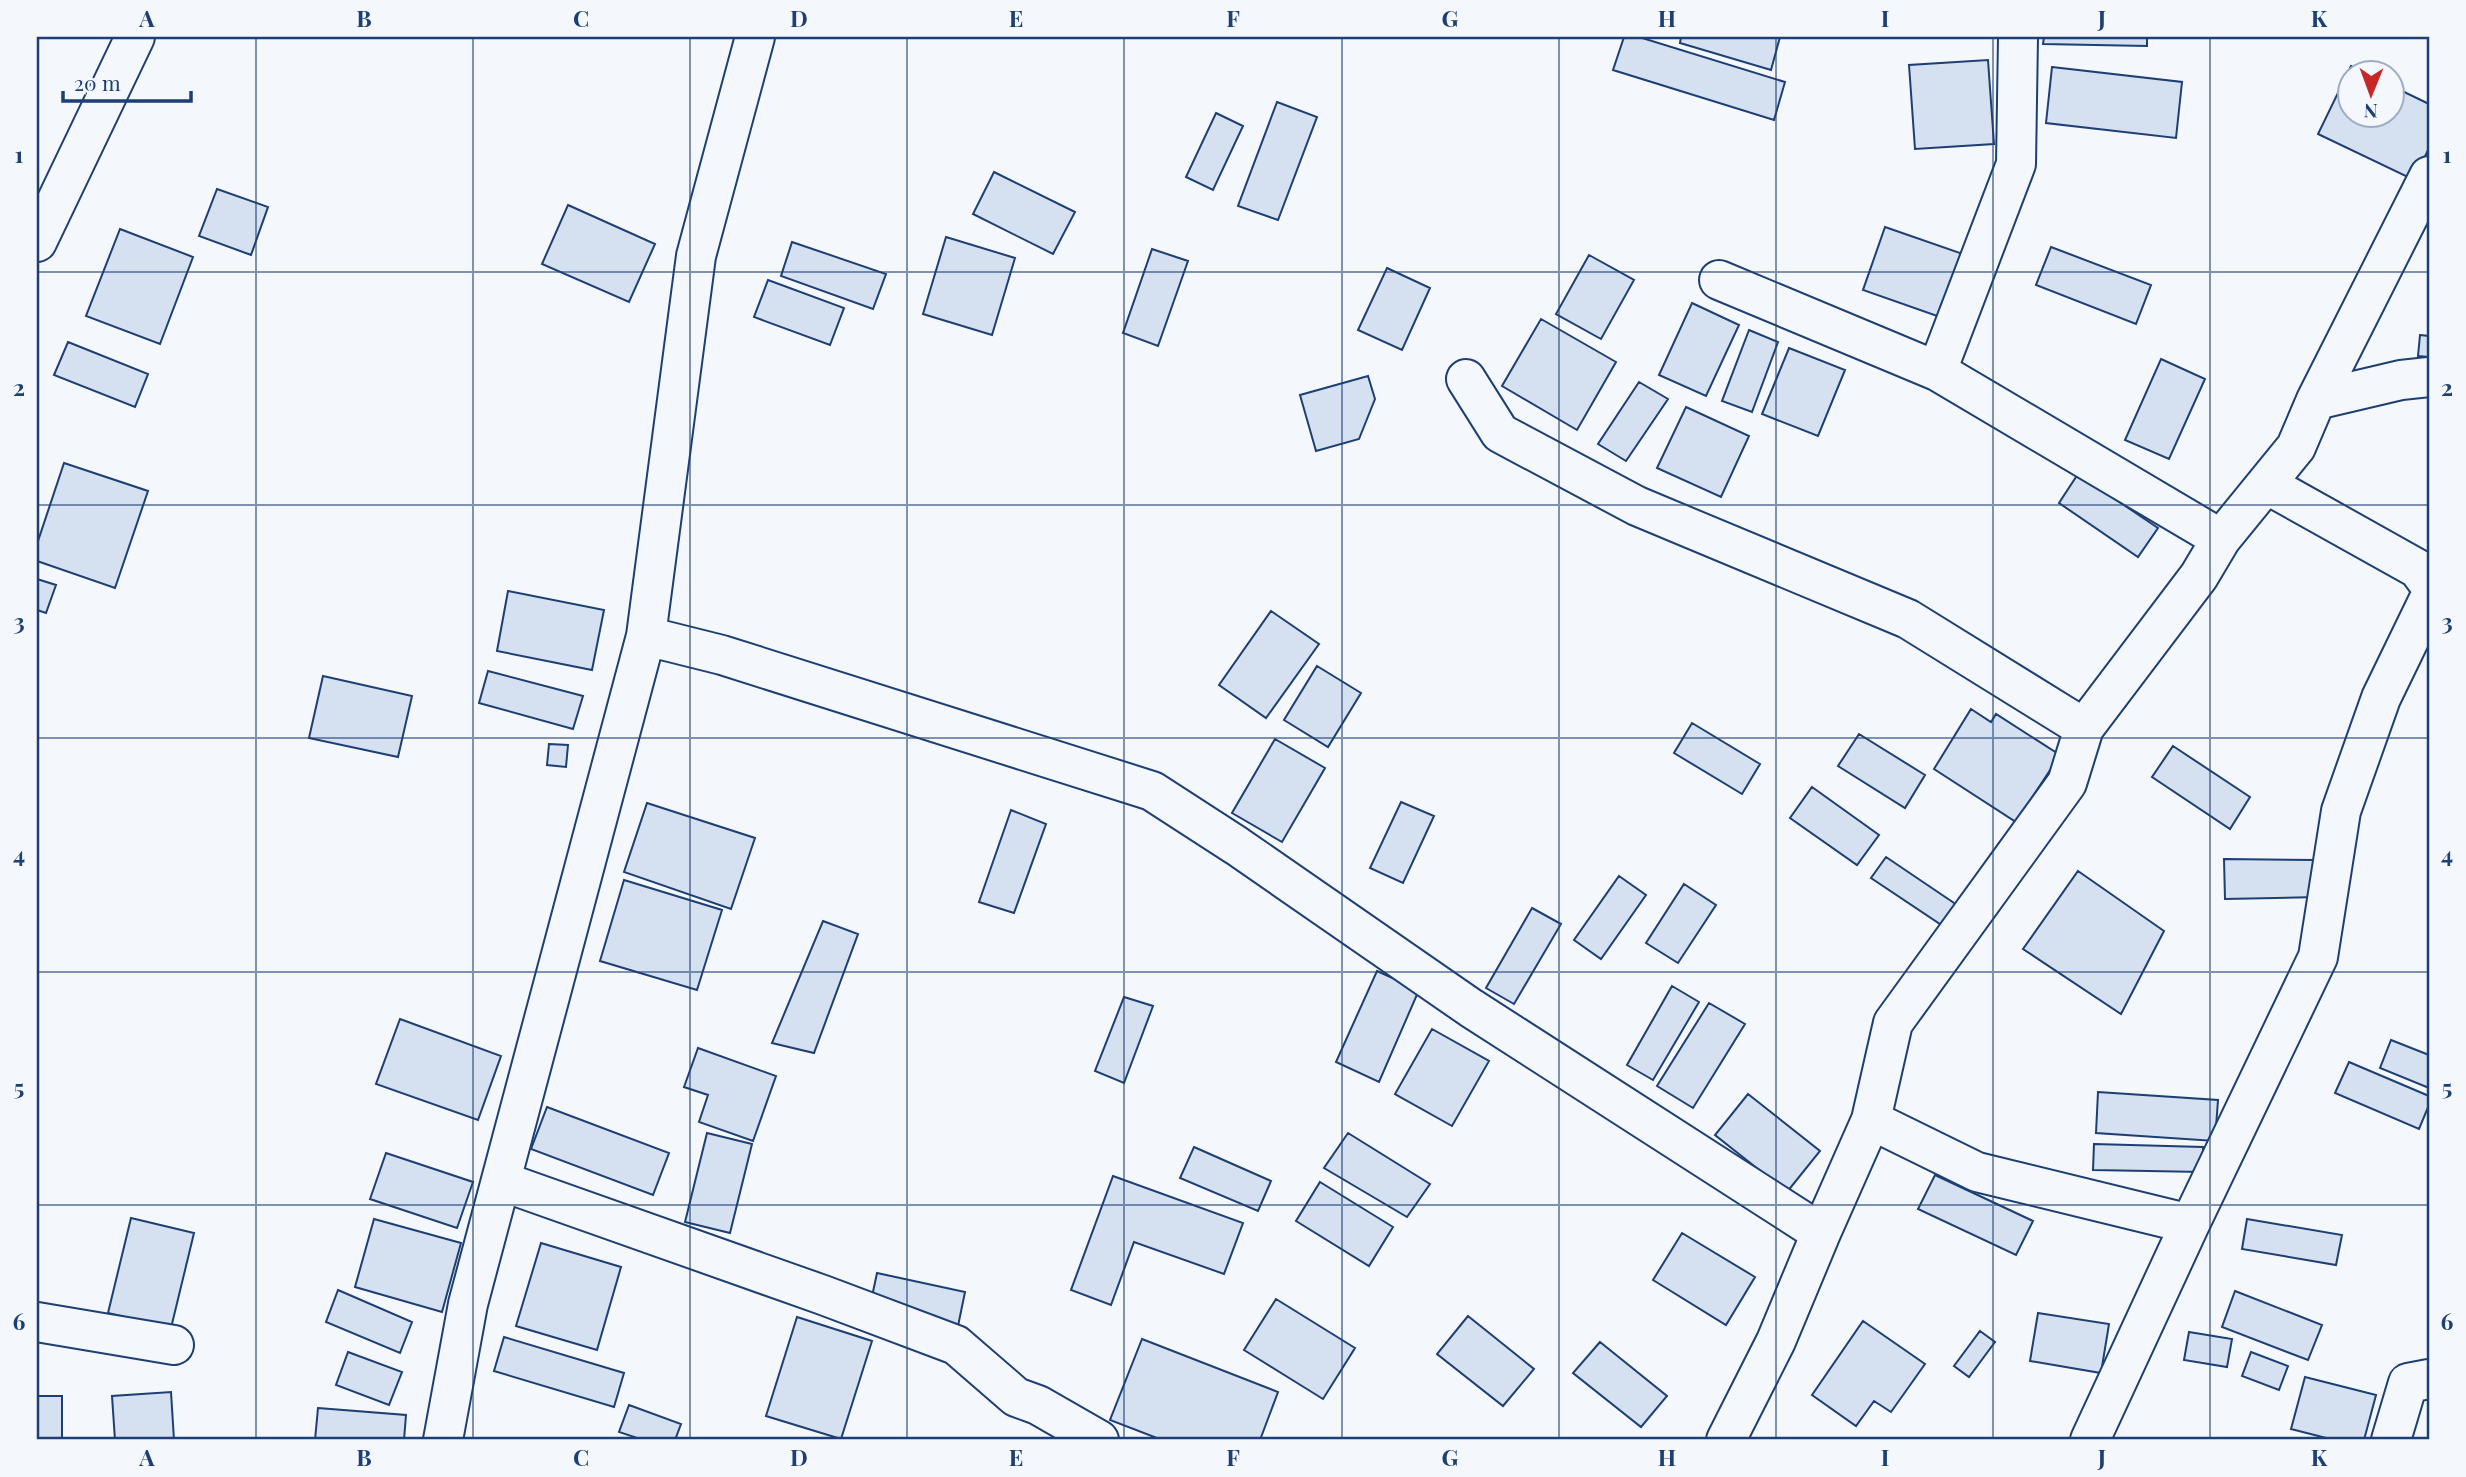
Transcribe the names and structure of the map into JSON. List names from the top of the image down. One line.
{"scale_bar":"20 m","north":"bottom","grid":{"columns":["A","B","C","D","E","F","G","H","I","J","K"],"rows":["1","2","3","4","5","6"]}}
